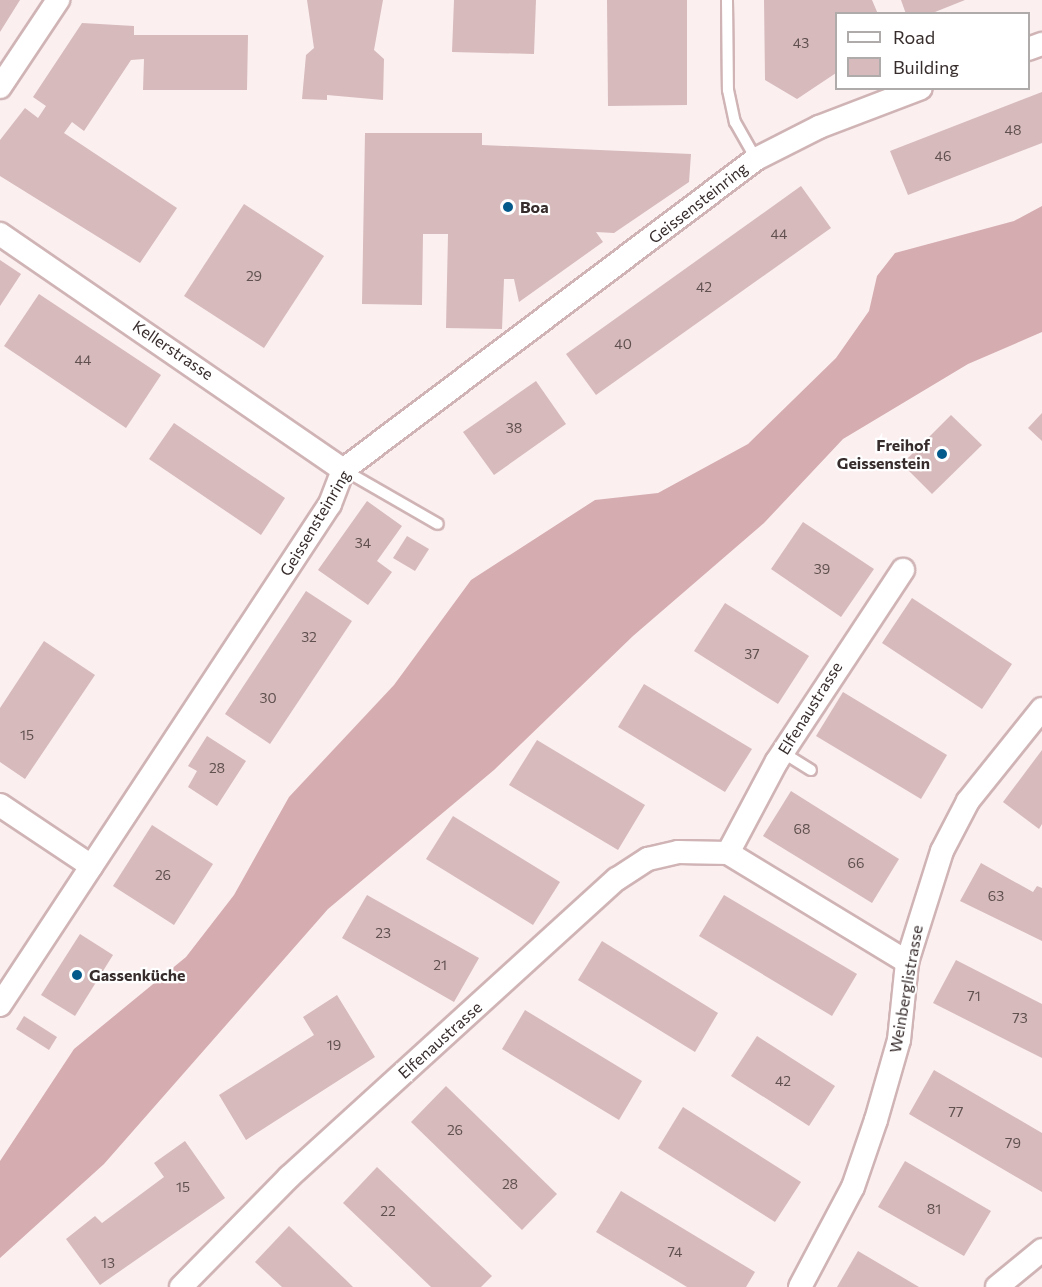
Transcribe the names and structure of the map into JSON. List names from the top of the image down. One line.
{"streets":{"street":["Geissensteinring","Kellerstrasse","Elfenaustrasse","Weinberglistrasse"]},"crossings":[["Geissensteinring","Kellerstrasse"]],"places":["Boa","Freihof Geissenstein","Gassenküche"],"house_numbers":["43","48","46","44","29","42","40","44","38","34","39","32","37","30","15","28","68","66","26","63","23","21","71","73","19","42","77","26","79","28","15","81","22","74","13"],"legend":["Road","Building"]}
